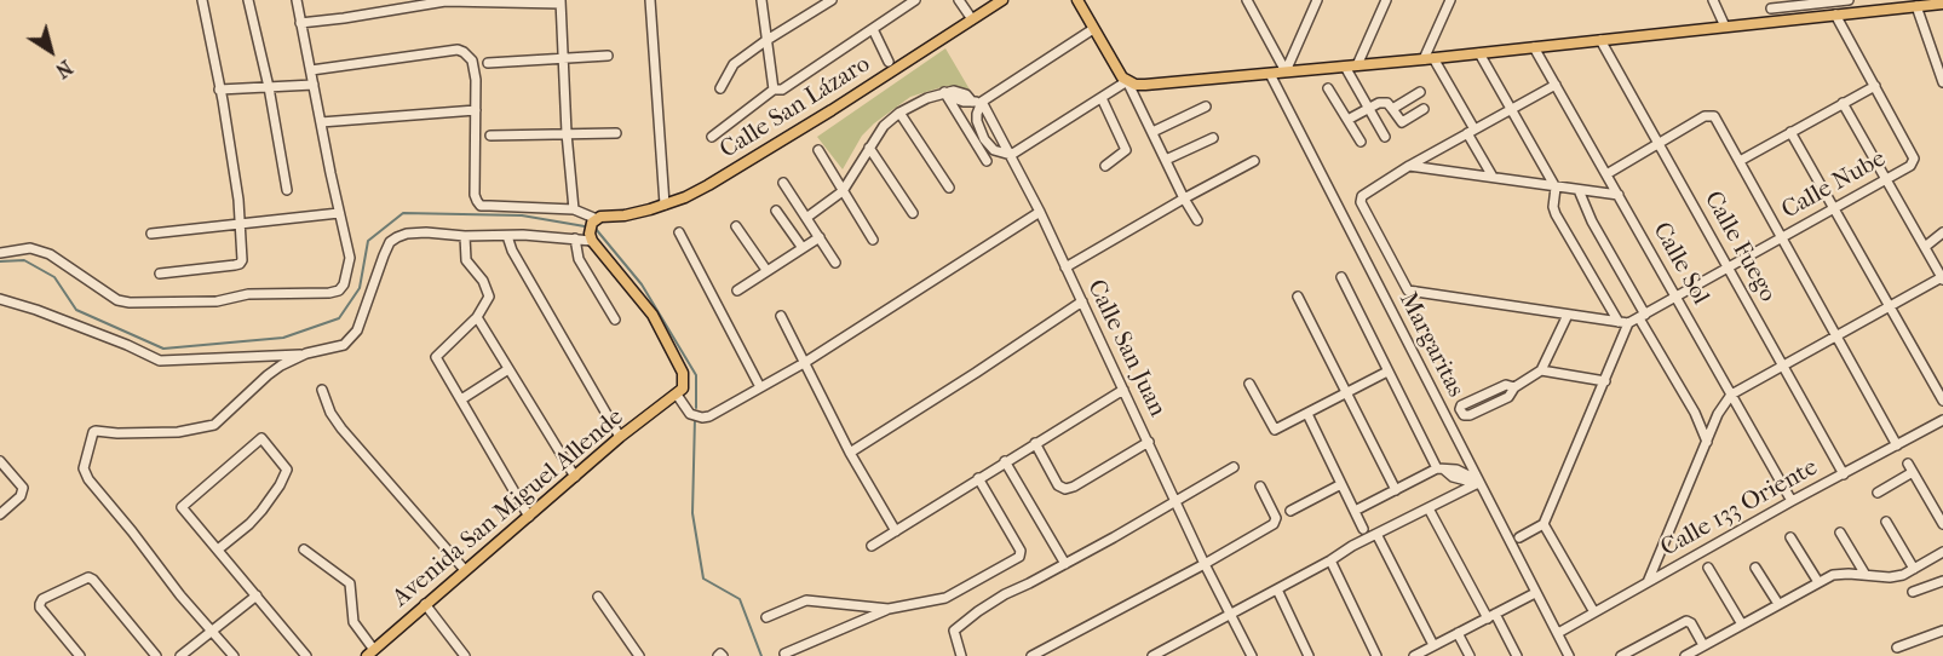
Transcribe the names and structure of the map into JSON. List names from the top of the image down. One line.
{"streets":{"main road":["Calle San Lázaro","Avenida San Miguel Allende"],"street":["Calle Nube","Calle Fuego","Calle Sol","Margaritas","Calle San Juan","Calle 133 Oriente"]},"crossings":[["Calle Nube","Calle Fuego"],["Calle Nube","Calle Sol"],["Calle Fuego","Calle 133 Oriente"],["Calle Sol","Calle 133 Oriente"],["Margaritas","Calle 133 Oriente"]],"north":"bottom right"}
